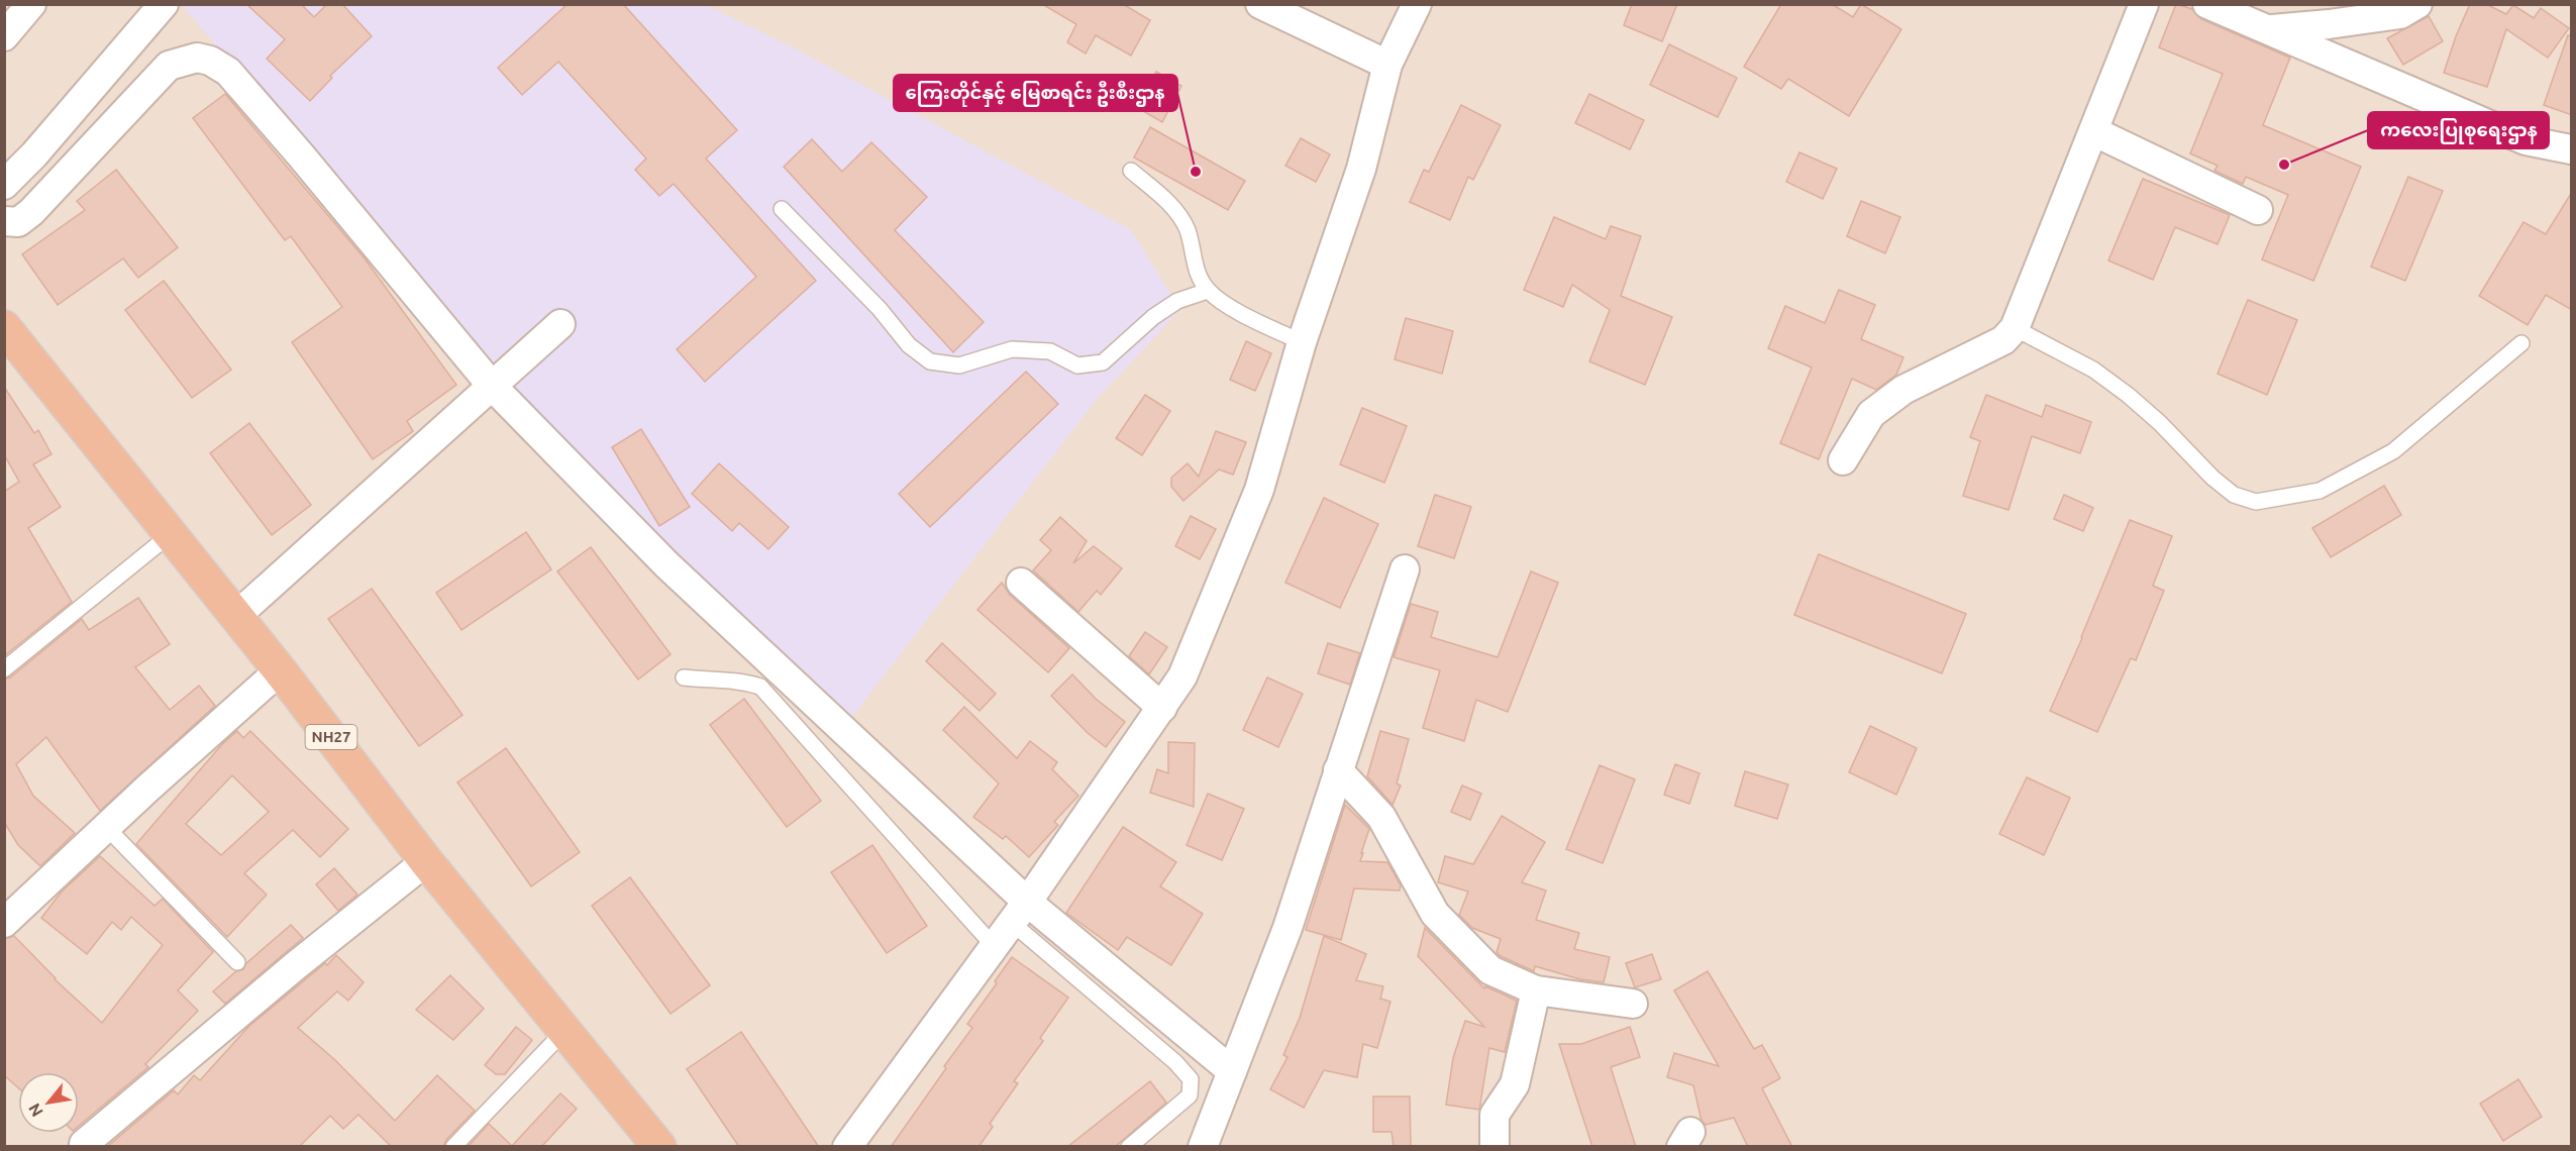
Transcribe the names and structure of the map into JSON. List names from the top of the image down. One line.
{"streets":{"highway":["NH27"]},"places":["ကလေးပြုစုရေးဌာန","ကြေးတိုင်နှင့် မြေစာရင်း ဦးစီးဌာန"],"north":"bottom left"}
